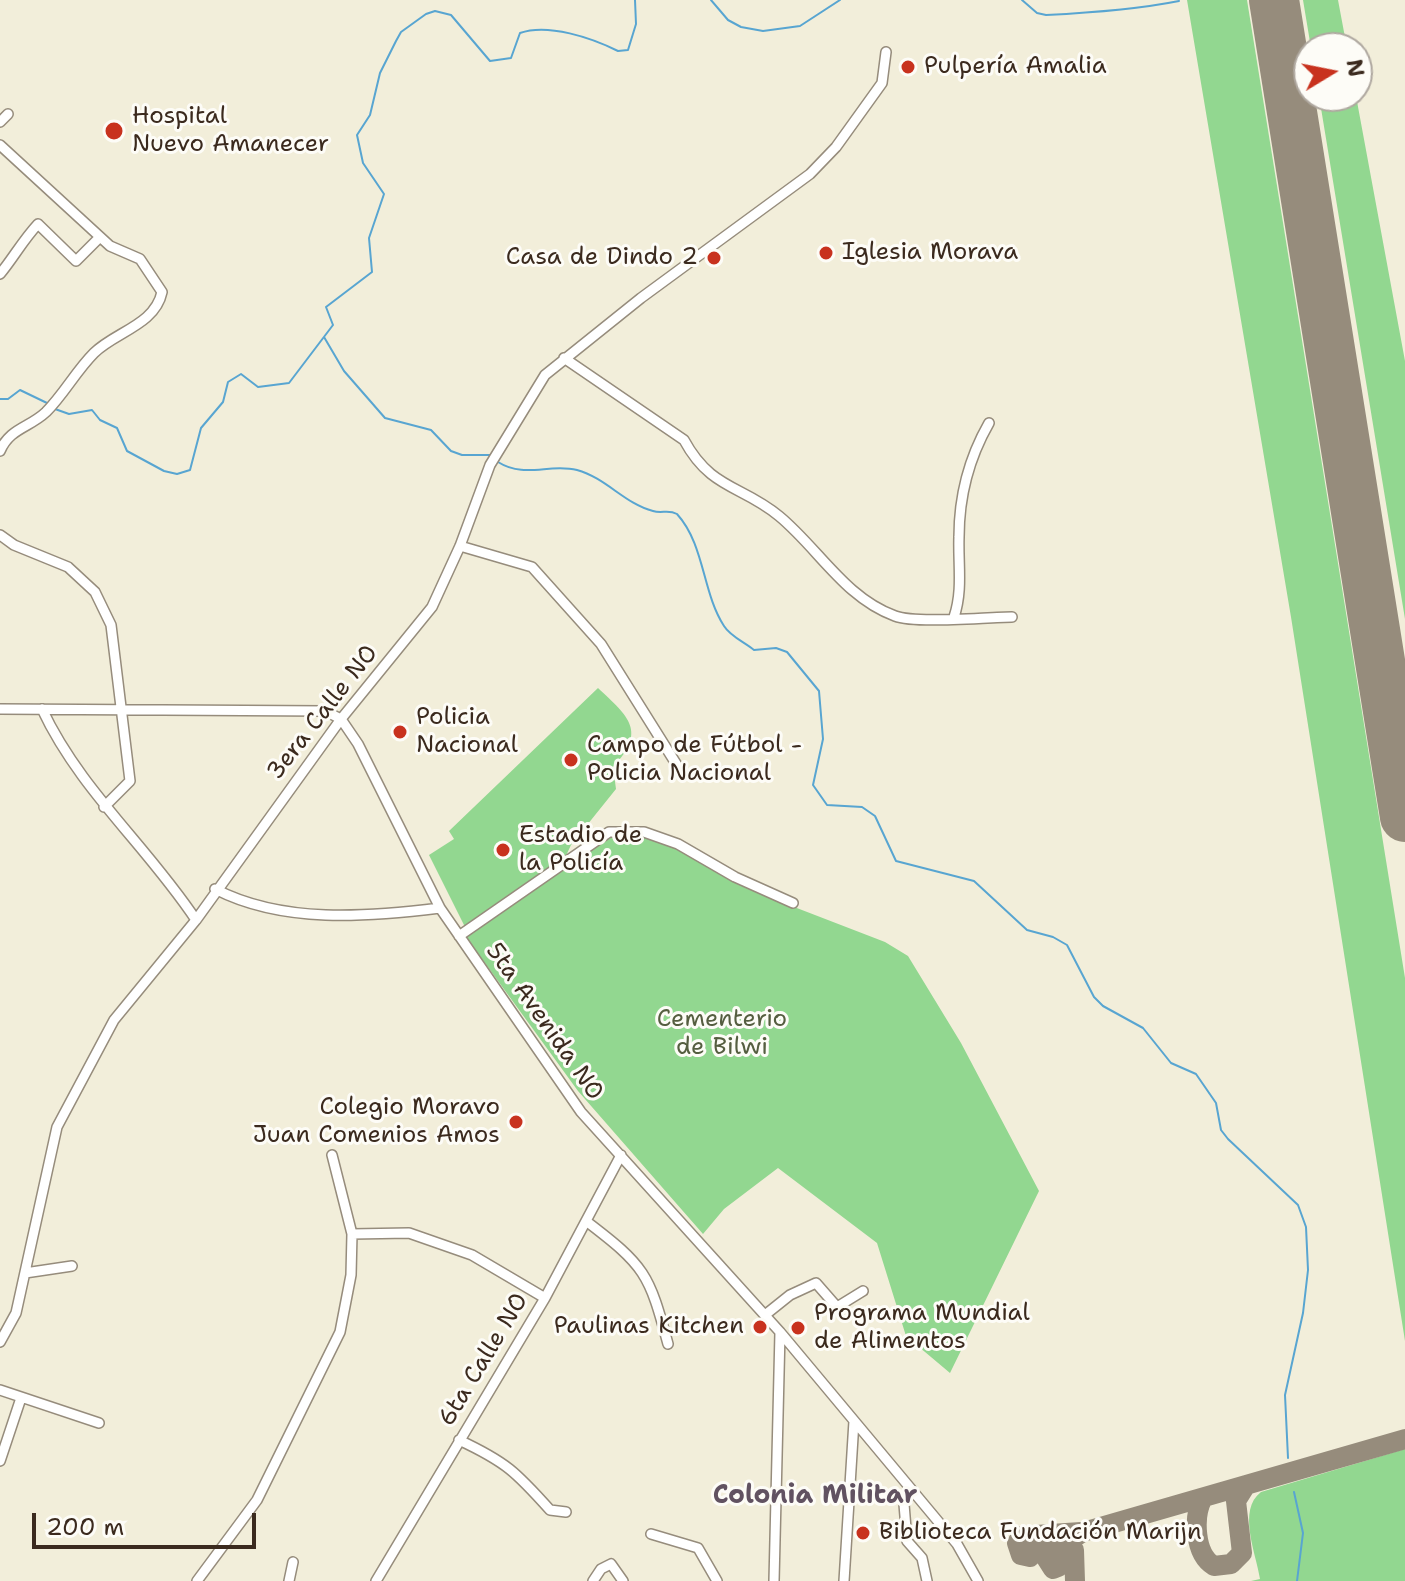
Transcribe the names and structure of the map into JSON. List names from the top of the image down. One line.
{"streets":{"street":["3era Calle NO","5ta Avenida NO","6ta Calle NO"]},"crossings":[["3era Calle NO","5ta Avenida NO"],["5ta Avenida NO","6ta Calle NO"]],"districts":["Colonia Militar"],"parks":["Cementerio de Bilwi"],"places":["Pulpería Amalia","Hospital Nuevo Amanecer","Iglesia Morava","Casa de Dindo 2","Policia Nacional","Campo de Fútbol - Policia Nacional","Estadio de la Policía","Colegio Moravo Juan Comenios Amos","Paulinas Kitchen","Programa Mundial de Alimentos","Biblioteca Fundación Marijn"],"scale_bar":"200 m","north":"right"}
